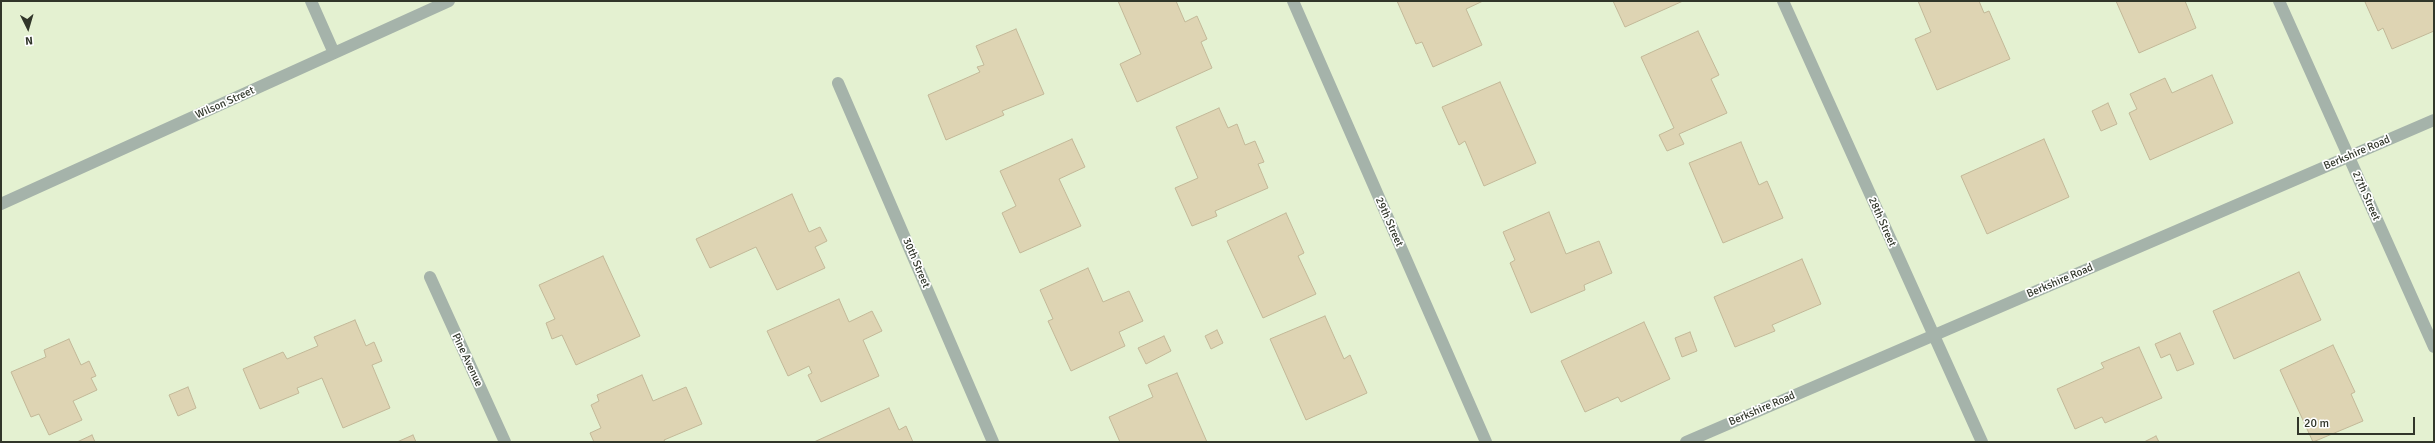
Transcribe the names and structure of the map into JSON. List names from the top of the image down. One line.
{"streets":{"street":["Wilson Street","Berkshire Road","27th Street","29th Street","28th Street","30th Street","Pine Avenue"]},"crossings":[["Berkshire Road","27th Street"],["Berkshire Road","28th Street"]],"scale_bar":"20 m","north":"bottom"}
